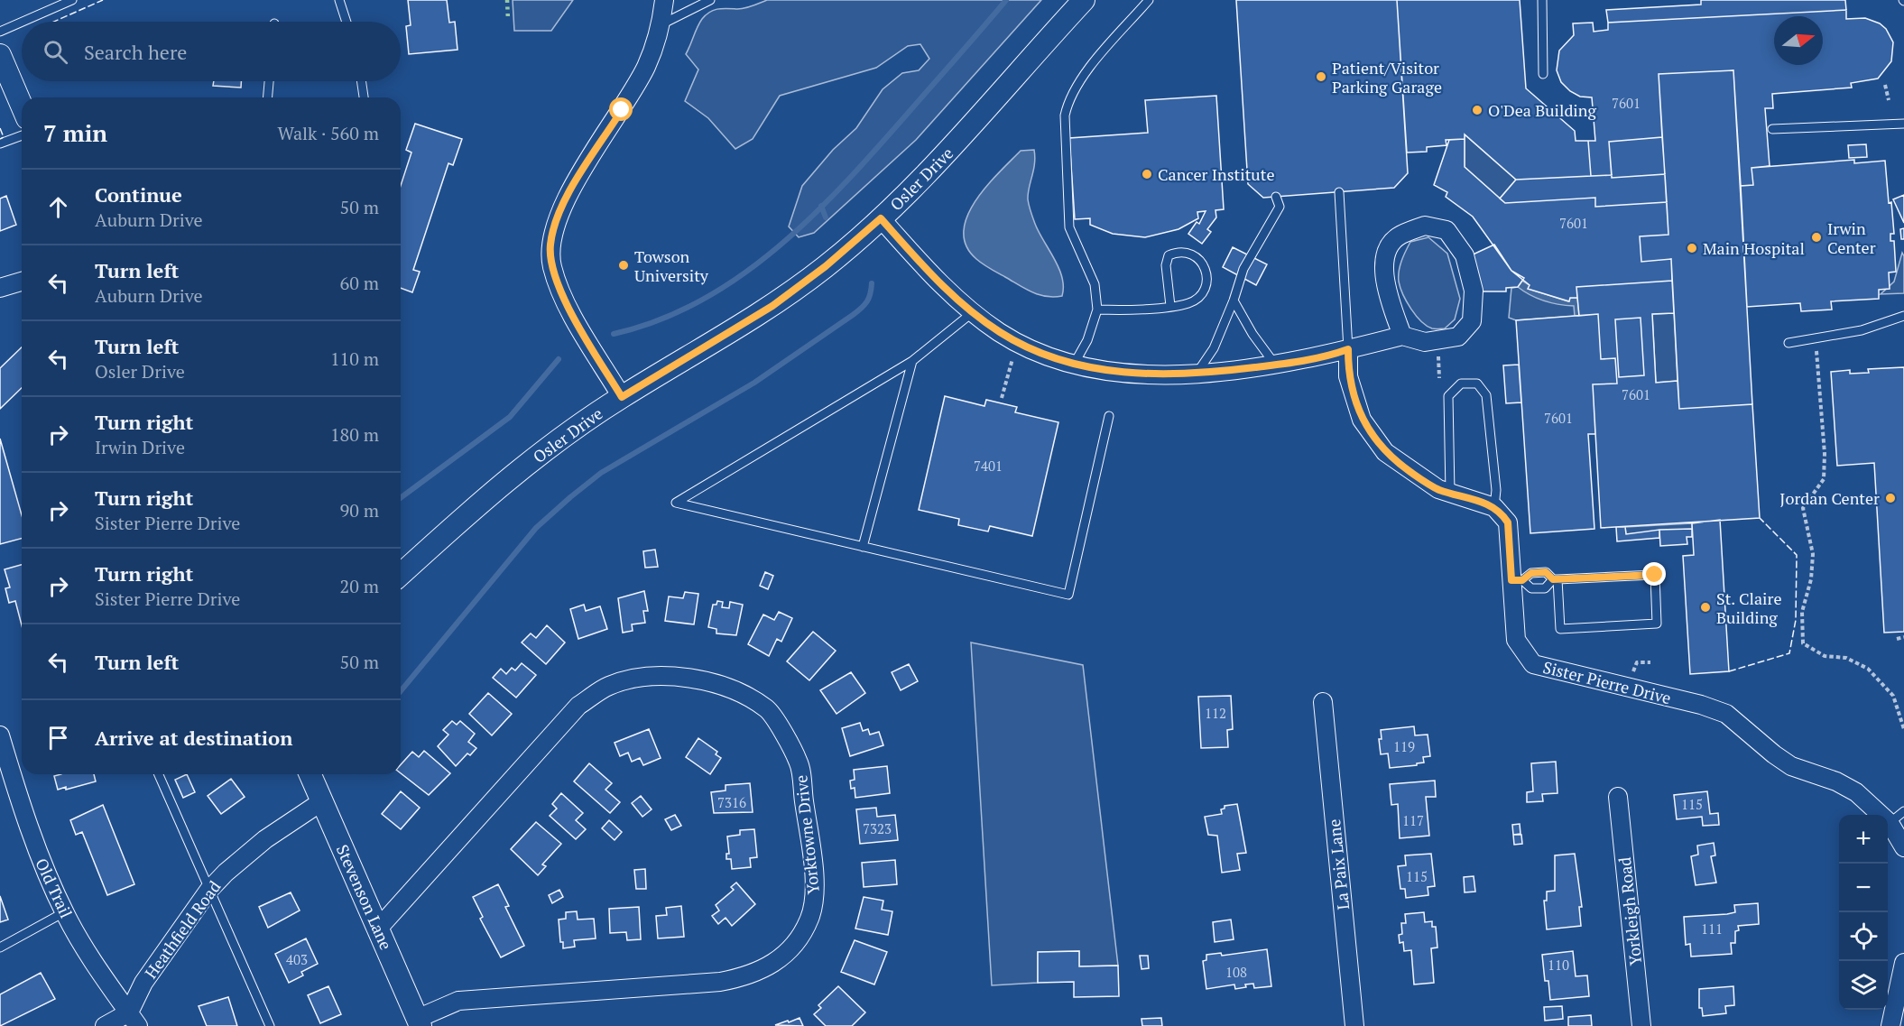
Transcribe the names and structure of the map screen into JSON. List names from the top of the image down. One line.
{"streets":{"street":["Osler Drive","Sister Pierre Drive","Yorktowne Drive","La Paix Lane","Old Trail","Stevenson Lane","Yorkleigh Road","Heathfield Road"]},"crossings":[["Yorktowne Drive","Stevenson Lane"],["Old Trail","Heathfield Road"],["Stevenson Lane","Heathfield Road"]],"places":["Patient/Visitor Parking Garage","O'Dea Building","Cancer Institute","Irwin Center","Main Hospital","Towson University","Jordan Center","St. Claire Building"],"house_numbers":["7601","7601","7601","7601","7401","112","119","7316","115","117","7323","115","111","403","110","108"],"north":"right","page":{"search":"Search here","heading":["7 min","Walk · 560 m"],"list":[["Continue","Auburn Drive","50 m"],["Turn left","Auburn Drive","60 m"],["Turn left","Osler Drive","110 m"],["Turn right","Irwin Drive","180 m"],["Turn right","Sister Pierre Drive","90 m"],["Turn right","Sister Pierre Drive","20 m"],["Turn left","50 m"],"Arrive at destination"],"map_buttons":["+","−"]}}
